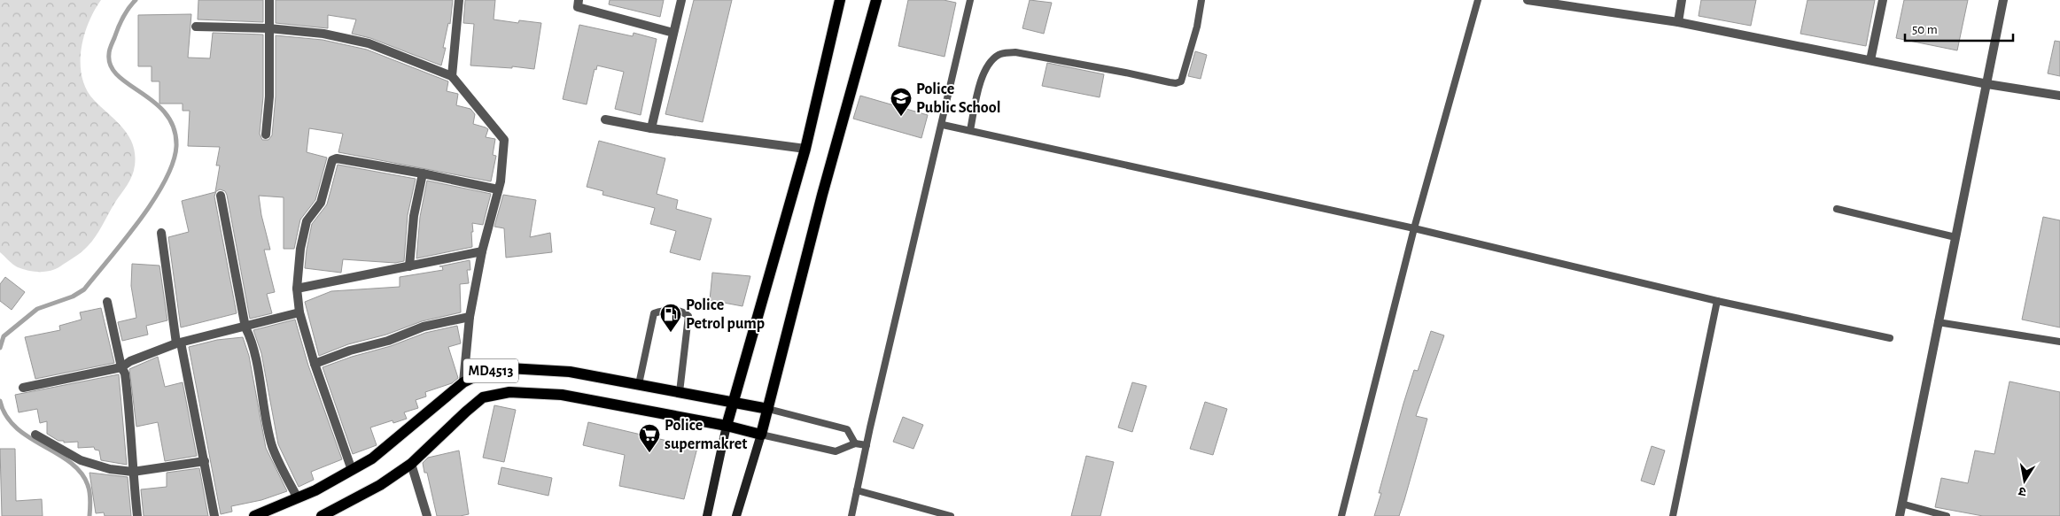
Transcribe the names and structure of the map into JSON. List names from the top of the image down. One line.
{"streets":{"main road":["MD4513"]},"places":{"school or university":["Police Public School"],"fuel station":["Police Petrol pump"],"supermarket":["Police supermakret"]},"scale_bar":"50 m","north":"bottom"}
